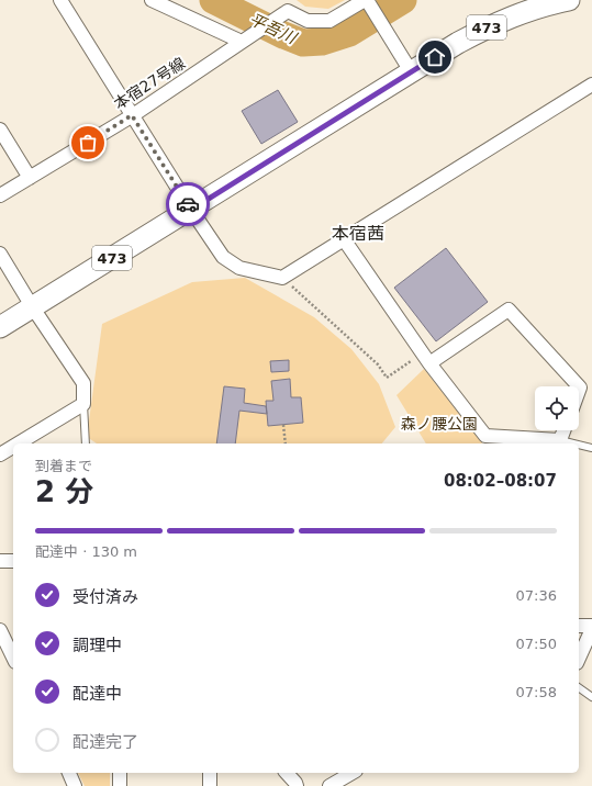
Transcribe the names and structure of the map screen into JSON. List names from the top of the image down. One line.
{"streets":{"highway":["473"],"street":["本宿27号線"]},"districts":["本宿茜"],"water":["平吾川"],"parks":["森ノ腰公園"],"page":{"heading":["2 分","到着まで","08:02–08:07"],"bar":"配達中 · 130 m","list":[["受付済み","07:36"],["調理中","07:50"],["配達中","07:58"],"配達完了"]}}
